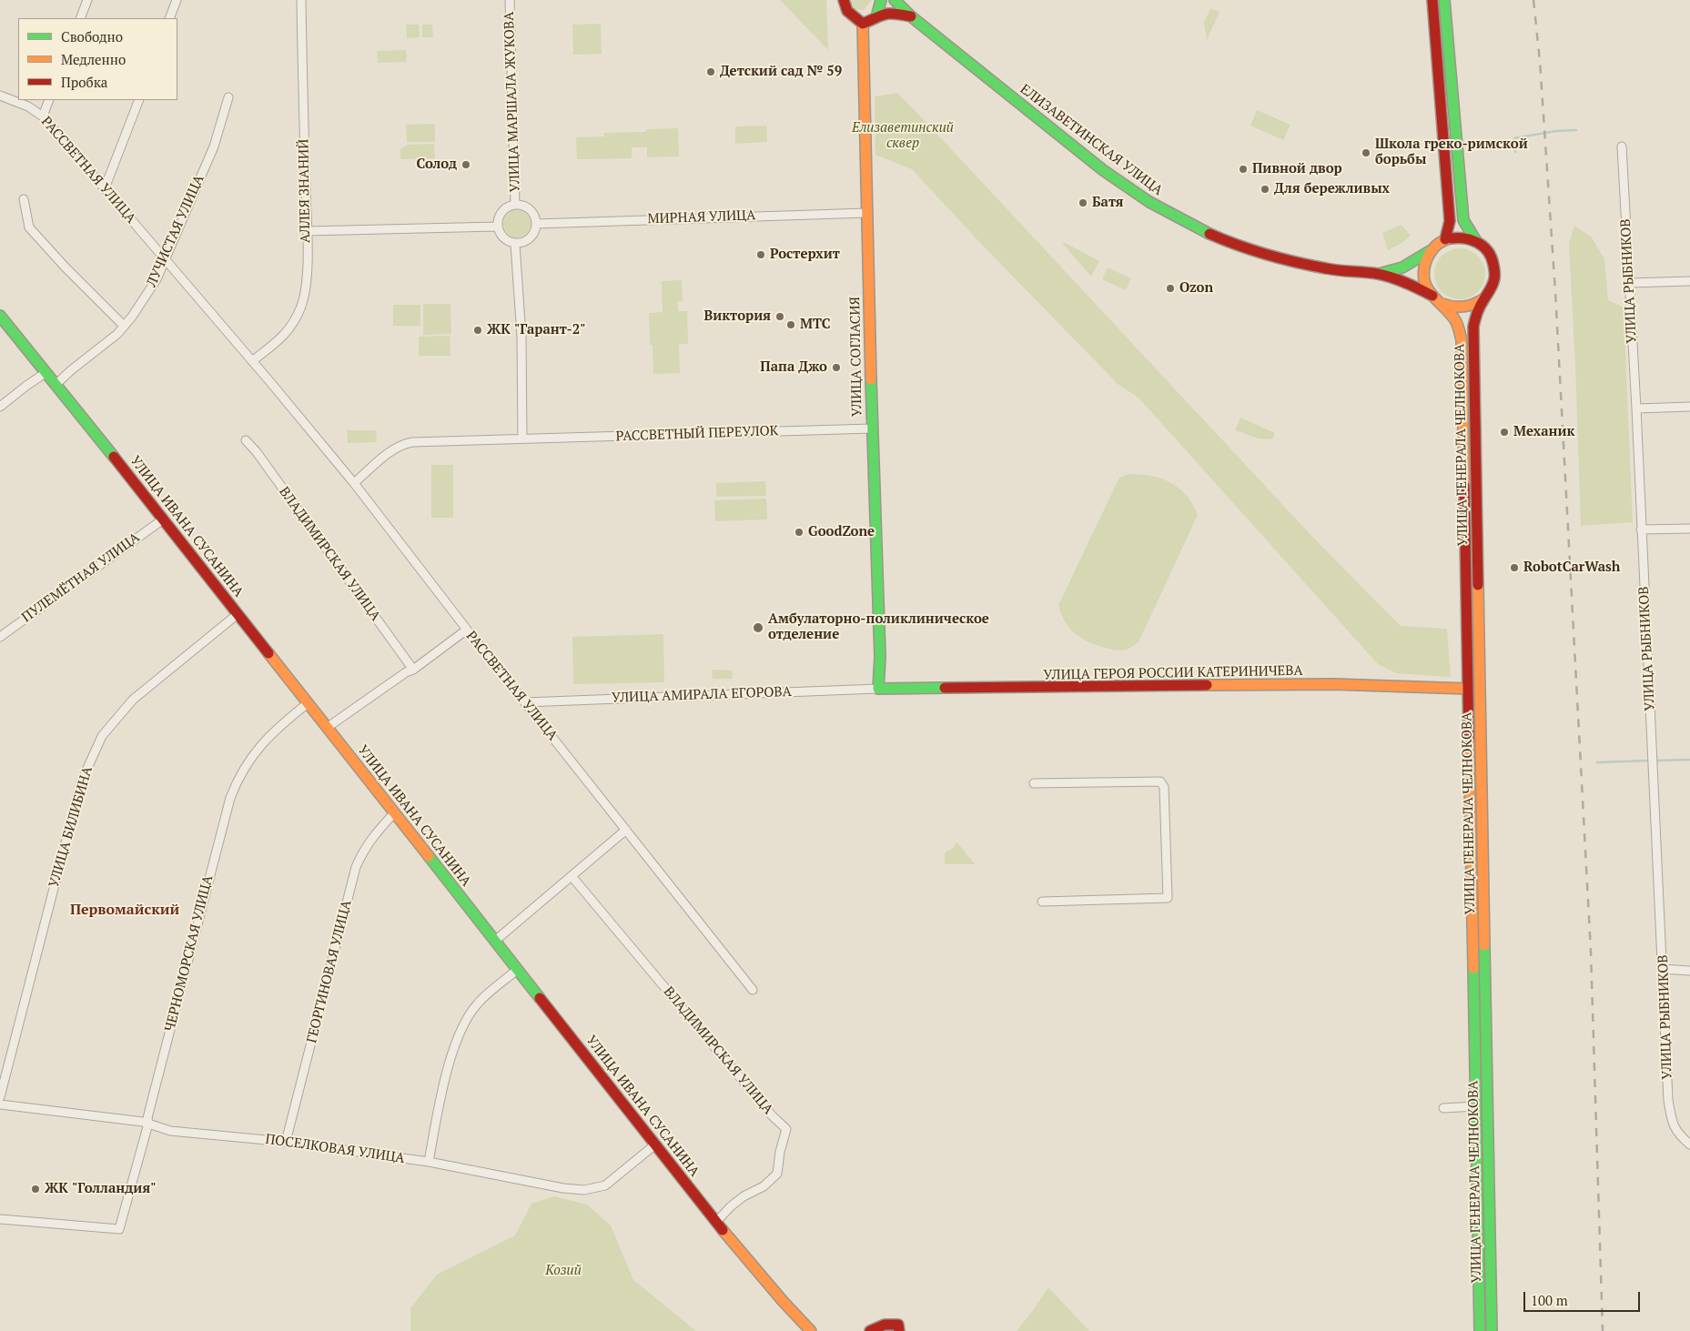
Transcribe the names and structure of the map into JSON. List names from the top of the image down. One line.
{"streets":{"main road":["ЕЛИЗАВЕТИНСКАЯ УЛИЦА","УЛИЦА СОГЛАСИЯ","УЛИЦА ГЕНЕРАЛА ЧЕЛНОКОВА","УЛИЦА ИВАНА СУСАНИНА","УЛИЦА ГЕРОЯ РОССИИ КАТЕРИНИЧЕВА"],"street":["УЛИЦА МАРШАЛА ЖУКОВА","РАССВЕТНАЯ УЛИЦА","АЛЛЕЯ ЗНАНИЙ","МИРНАЯ УЛИЦА","ЛУЧИСТАЯ УЛИЦА","УЛИЦА РЫБНИКОВ","РАССВЕТНЫЙ ПЕРЕУЛОК","ВЛАДИМИРСКАЯ УЛИЦА","ПУЛЕМЁТНАЯ УЛИЦА","УЛИЦА АМИРАЛА ЕГОРОВА","УЛИЦА БИЛИБИНА","ЧЕРНОМОРСКАЯ УЛИЦА","ГЕОРГИНОВАЯ УЛИЦА","ПОСЕЛКОВАЯ УЛИЦА"]},"crossings":[["УЛИЦА МАРШАЛА ЖУКОВА","МИРНАЯ УЛИЦА"],["ЕЛИЗАВЕТИНСКАЯ УЛИЦА","УЛИЦА ГЕНЕРАЛА ЧЕЛНОКОВА"],["РАССВЕТНАЯ УЛИЦА","АЛЛЕЯ ЗНАНИЙ"],["РАССВЕТНАЯ УЛИЦА","ЛУЧИСТАЯ УЛИЦА"],["РАССВЕТНАЯ УЛИЦА","РАССВЕТНЫЙ ПЕРЕУЛОК"],["РАССВЕТНАЯ УЛИЦА","УЛИЦА АМИРАЛА ЕГОРОВА"],["МИРНАЯ УЛИЦА","УЛИЦА СОГЛАСИЯ"],["ЛУЧИСТАЯ УЛИЦА","УЛИЦА ИВАНА СУСАНИНА"],["УЛИЦА СОГЛАСИЯ","РАССВЕТНЫЙ ПЕРЕУЛОК"],["УЛИЦА СОГЛАСИЯ","УЛИЦА ГЕРОЯ РОССИИ КАТЕРИНИЧЕВА"],["УЛИЦА СОГЛАСИЯ","УЛИЦА АМИРАЛА ЕГОРОВА"],["УЛИЦА ГЕНЕРАЛА ЧЕЛНОКОВА","УЛИЦА ГЕРОЯ РОССИИ КАТЕРИНИЧЕВА"],["УЛИЦА ИВАНА СУСАНИНА","ВЛАДИМИРСКАЯ УЛИЦА"],["УЛИЦА ИВАНА СУСАНИНА","ПУЛЕМЁТНАЯ УЛИЦА"],["УЛИЦА ИВАНА СУСАНИНА","УЛИЦА БИЛИБИНА"],["УЛИЦА ИВАНА СУСАНИНА","ЧЕРНОМОРСКАЯ УЛИЦА"],["УЛИЦА ИВАНА СУСАНИНА","ГЕОРГИНОВАЯ УЛИЦА"],["УЛИЦА ИВАНА СУСАНИНА","ПОСЕЛКОВАЯ УЛИЦА"],["УЛИЦА ГЕРОЯ РОССИИ КАТЕРИНИЧЕВА","УЛИЦА АМИРАЛА ЕГОРОВА"],["ЧЕРНОМОРСКАЯ УЛИЦА","ПОСЕЛКОВАЯ УЛИЦА"],["ГЕОРГИНОВАЯ УЛИЦА","ПОСЕЛКОВАЯ УЛИЦА"]],"districts":["Первомайский"],"parks":["Елизаветинский сквер","Козий"],"places":["Детский сад № 59","Школа греко-римской борьбы","Солод","Пивной двор","Для бережливых","Батя","Ростерхит","Ozon","Виктория","MTC","ЖК \"Гарант-2\"","Папа Джо","Механик","GoodZone","RobotCarWash","Амбулаторно-поликлиническое отделение","ЖК \"Голландия\""],"legend":["Свободно","Медленно","Пробка"],"scale_bar":"100 m"}
